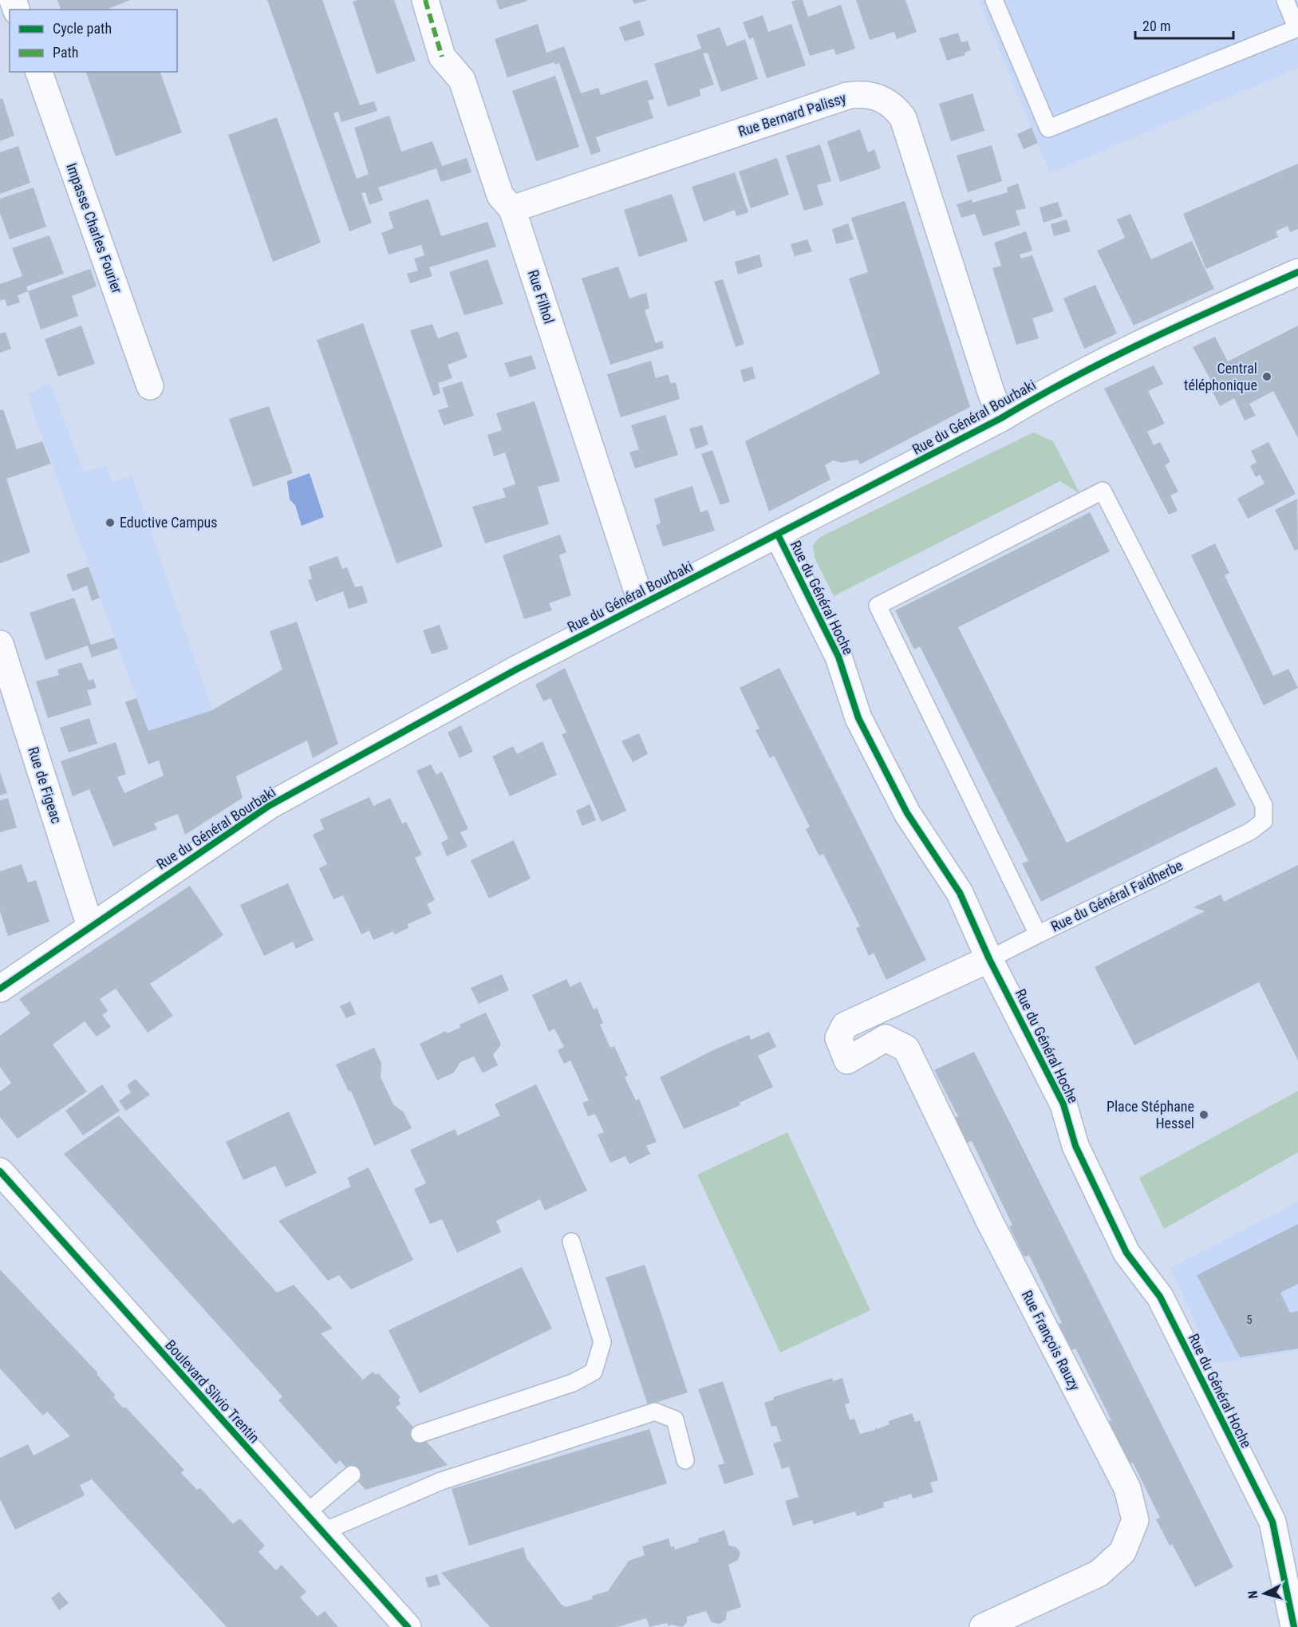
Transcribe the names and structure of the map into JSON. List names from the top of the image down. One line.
{"streets":{"street":["Rue Bernard Palissy","Impasse Charles Fourier","Rue Filhol","Rue du Général Bourbaki","Rue du Général Hoche","Rue de Figeac","Rue François Rauzy","Boulevard Silvio Trentin"],"lane":["Rue du Général Faidherbe"]},"crossings":[["Rue Bernard Palissy","Rue Filhol"],["Rue Bernard Palissy","Rue du Général Bourbaki"],["Rue Filhol","Rue du Général Bourbaki"],["Rue du Général Bourbaki","Rue du Général Hoche"],["Rue du Général Bourbaki","Rue de Figeac"],["Rue du Général Hoche","Rue François Rauzy"]],"places":["Central téléphonique","Eductive Campus","Place Stéphane Hessel"],"house_numbers":["5"],"legend":["Cycle path","Path"],"scale_bar":"20 m","north":"left"}
